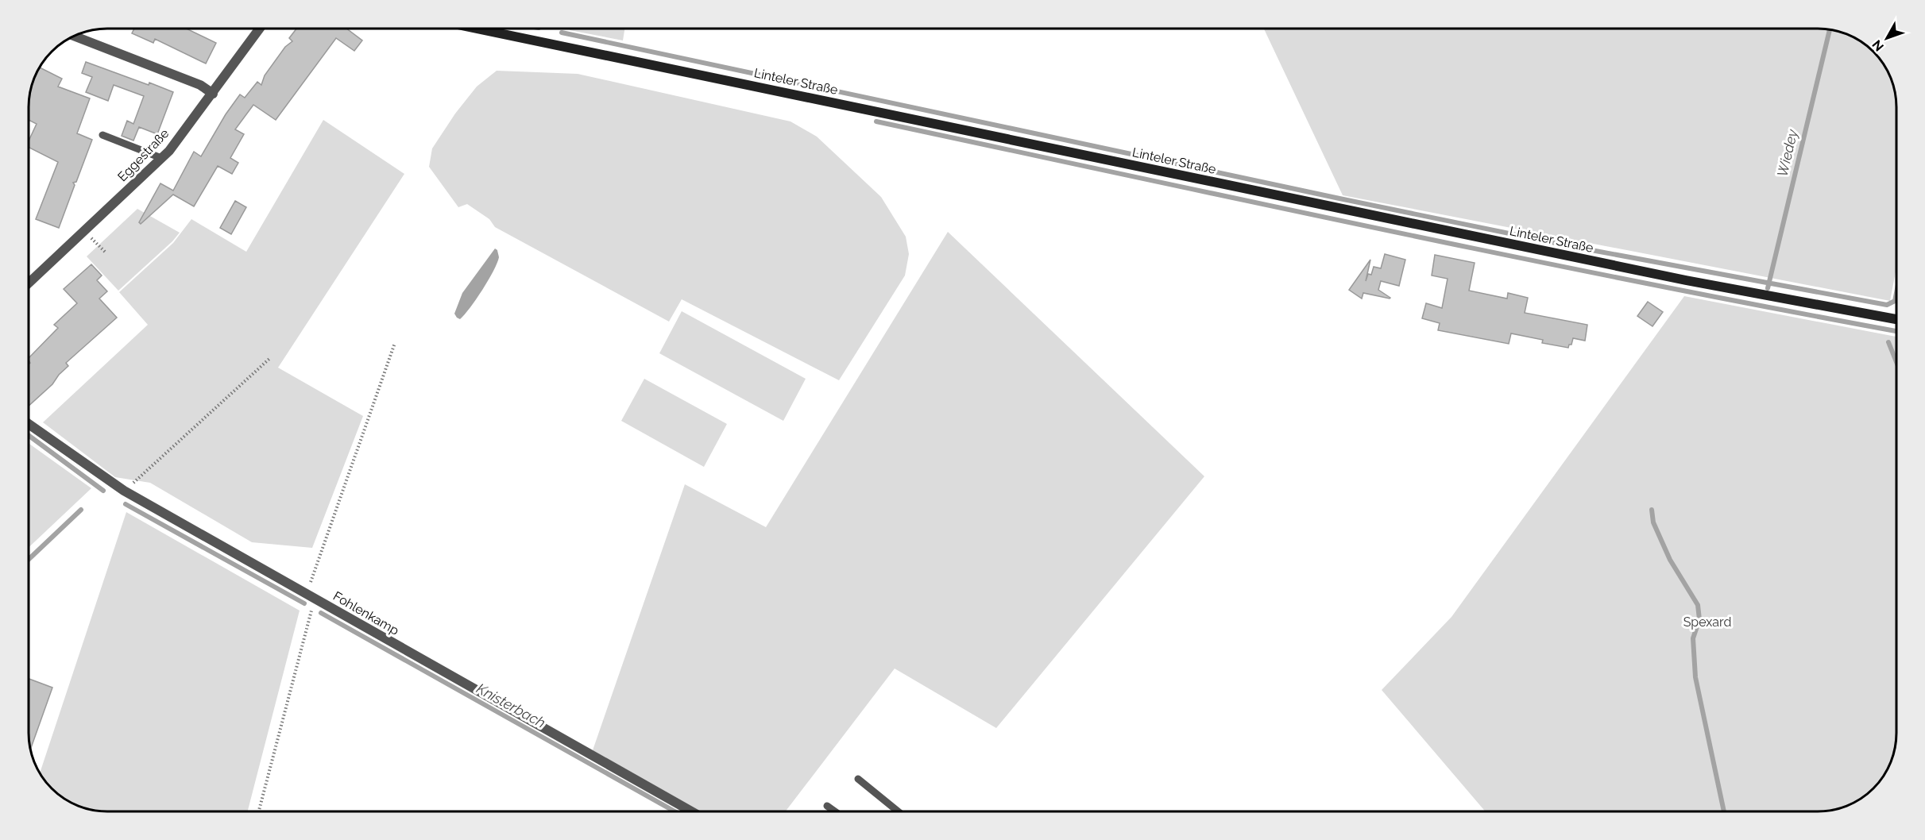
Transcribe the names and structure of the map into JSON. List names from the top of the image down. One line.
{"streets":{"street":["Linteler Straße","Eggestraße","Fohlenkamp"]},"water":["Wiedey","Knisterbach"],"parks":["Spexard"],"north":"bottom left"}
